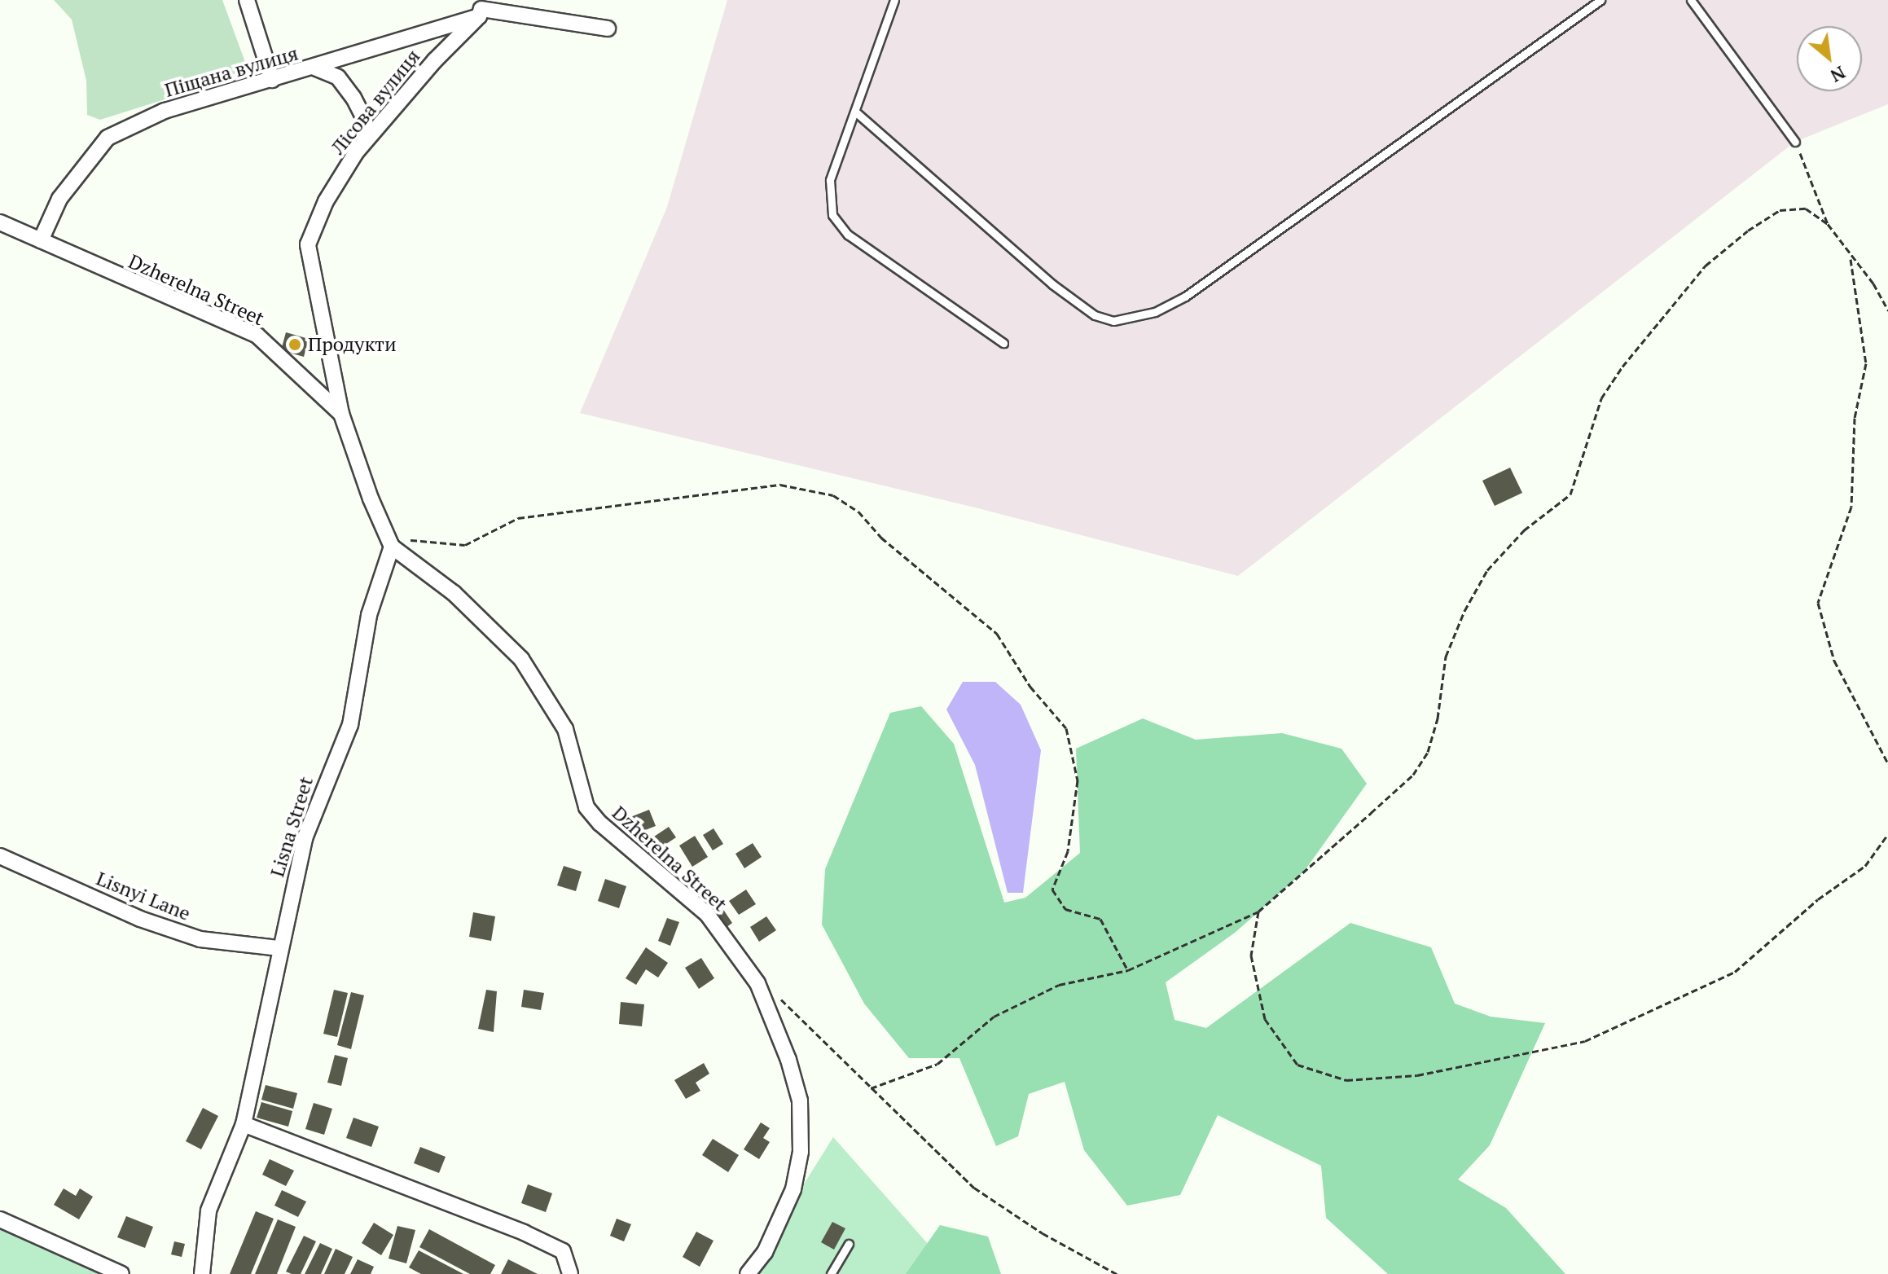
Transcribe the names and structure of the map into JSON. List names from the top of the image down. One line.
{"streets":{"street":["Піщана вулиця","Лісова вулиця","Dzherelna Street","Lisna Street","Lisnyi Lane"]},"crossings":[["Піщана вулиця","Лісова вулиця"],["Піщана вулиця","Dzherelna Street"],["Лісова вулиця","Dzherelna Street"],["Dzherelna Street","Lisna Street"],["Lisna Street","Lisnyi Lane"]],"places":["Продукти"],"north":"bottom right"}
